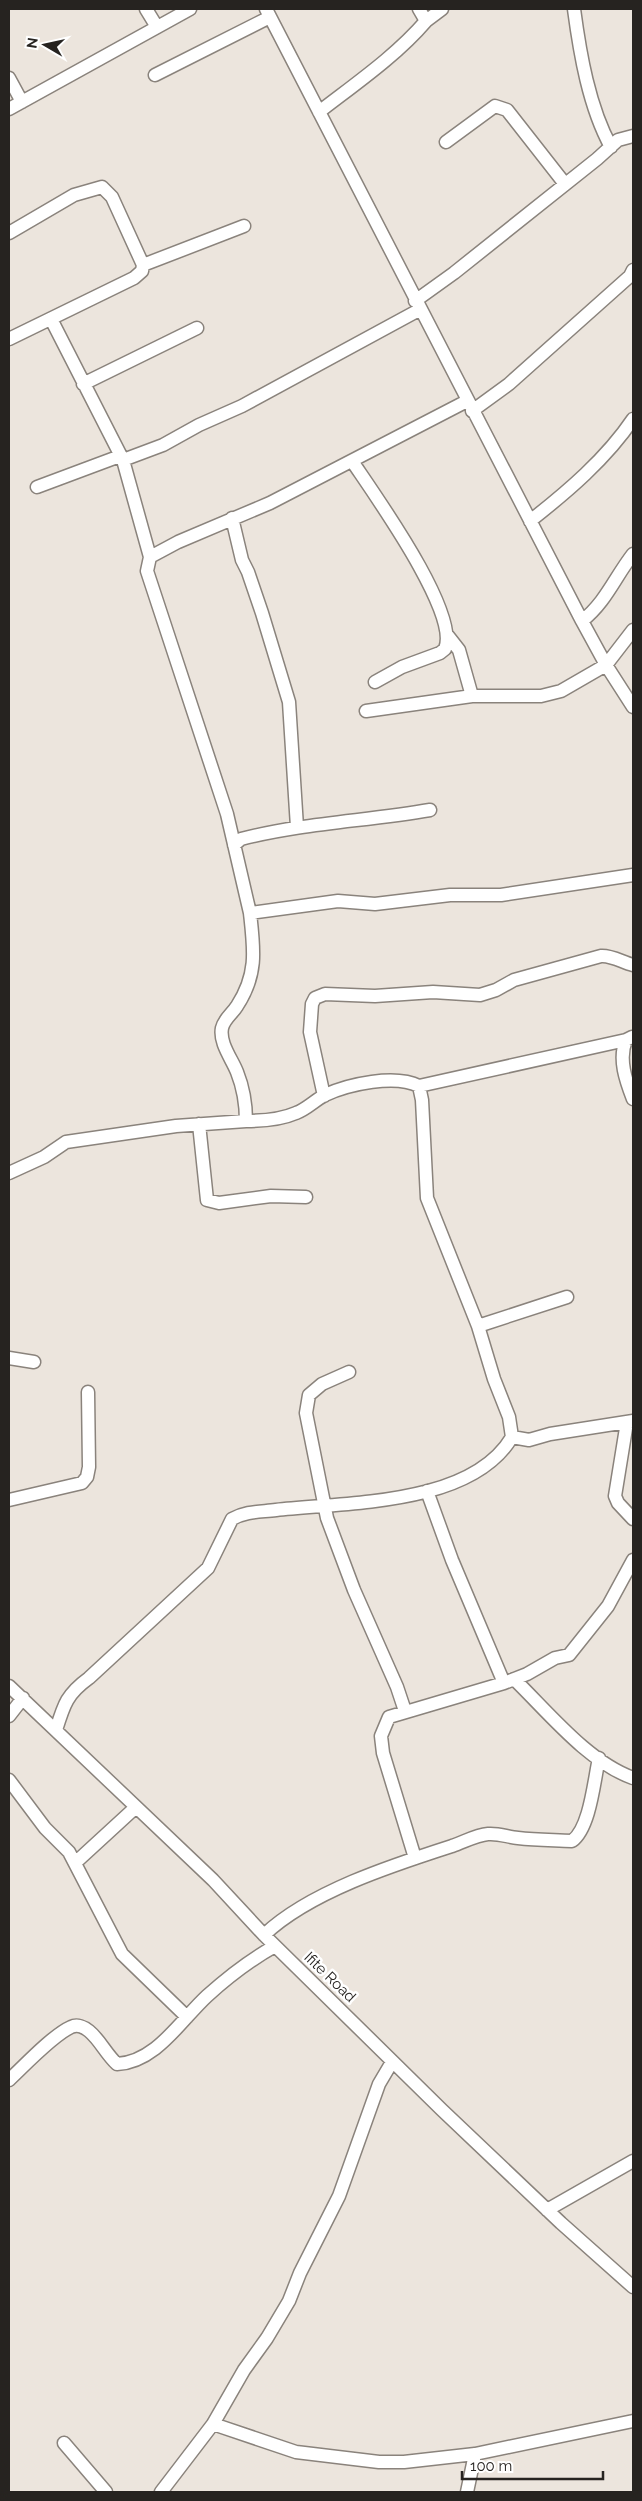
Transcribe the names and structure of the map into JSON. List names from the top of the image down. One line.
{"streets":{"street":["Ifite Road"]},"scale_bar":"100 m","north":"left"}
